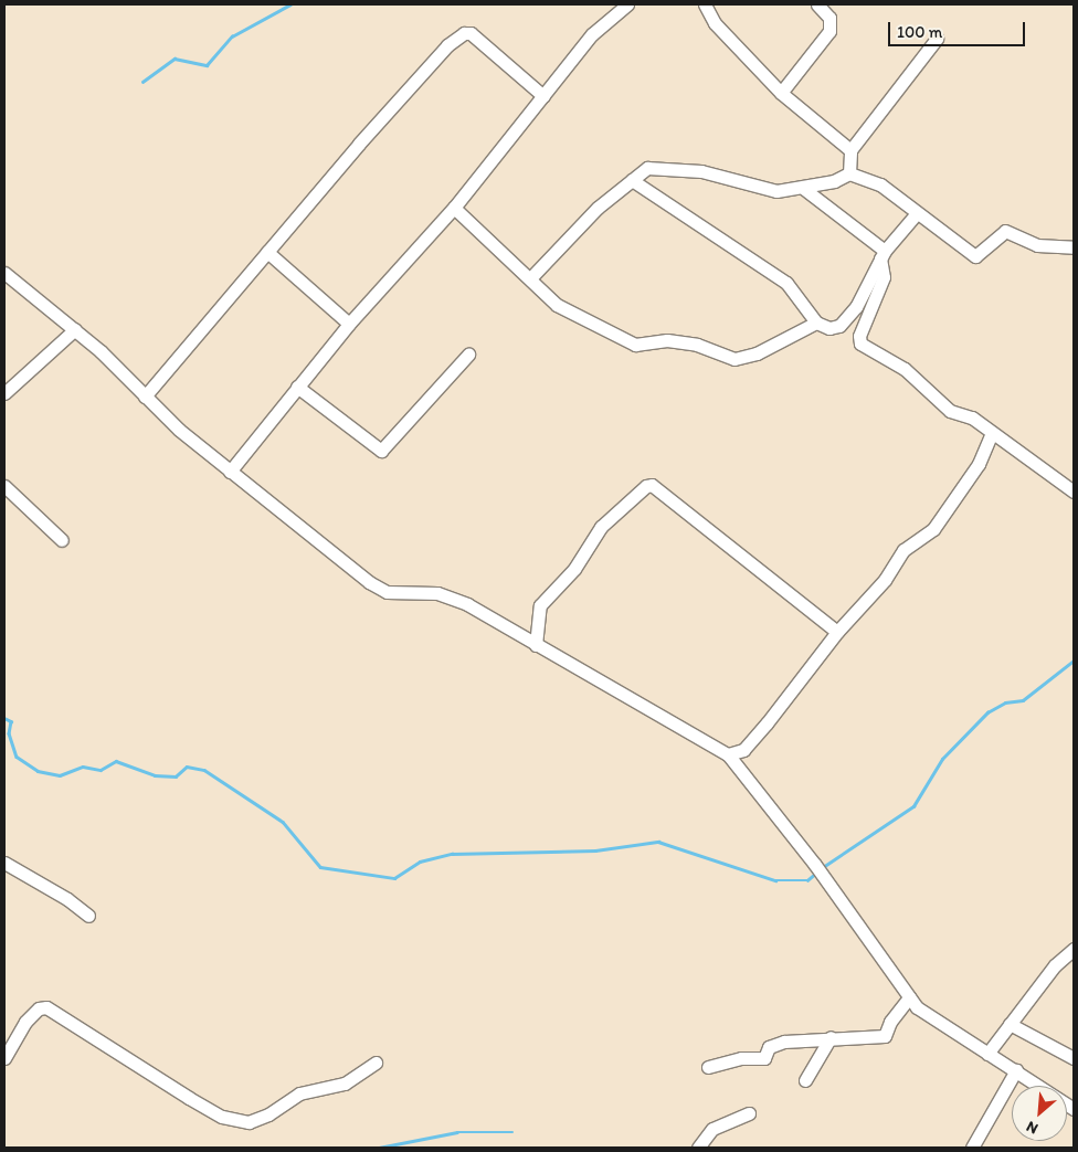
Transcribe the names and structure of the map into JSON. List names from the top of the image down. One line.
{"scale_bar":"100 m","north":"bottom left"}
